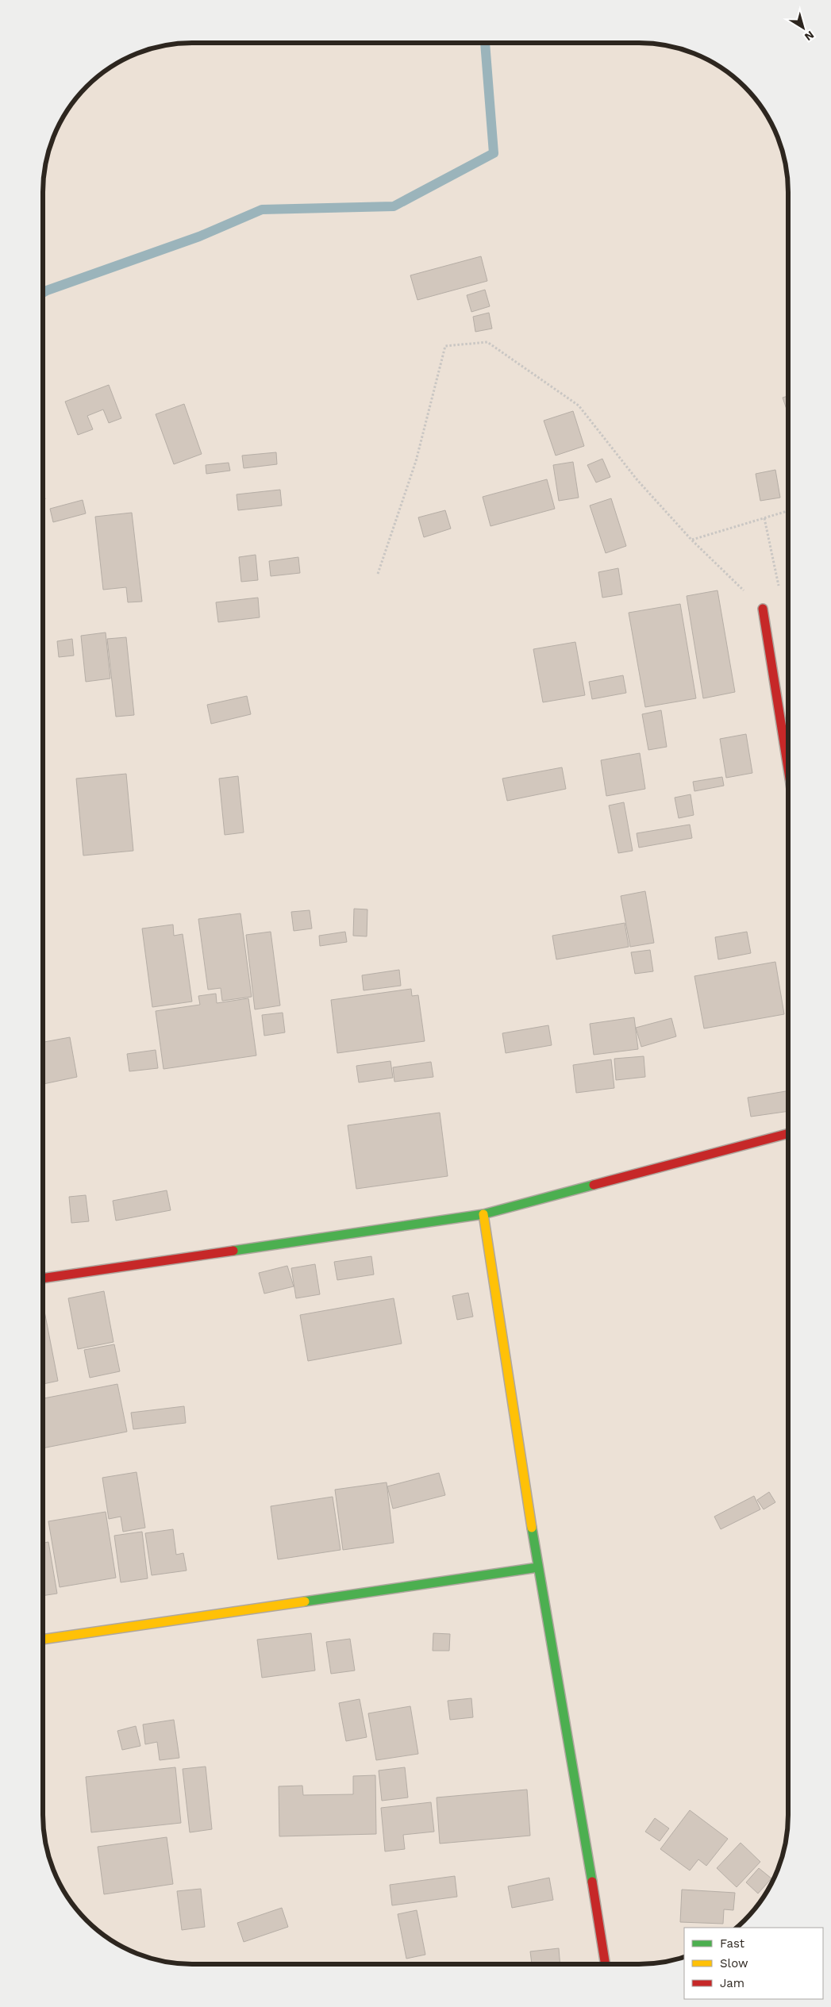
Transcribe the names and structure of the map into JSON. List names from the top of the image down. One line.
{"legend":["Fast","Slow","Jam"],"north":"bottom right"}
